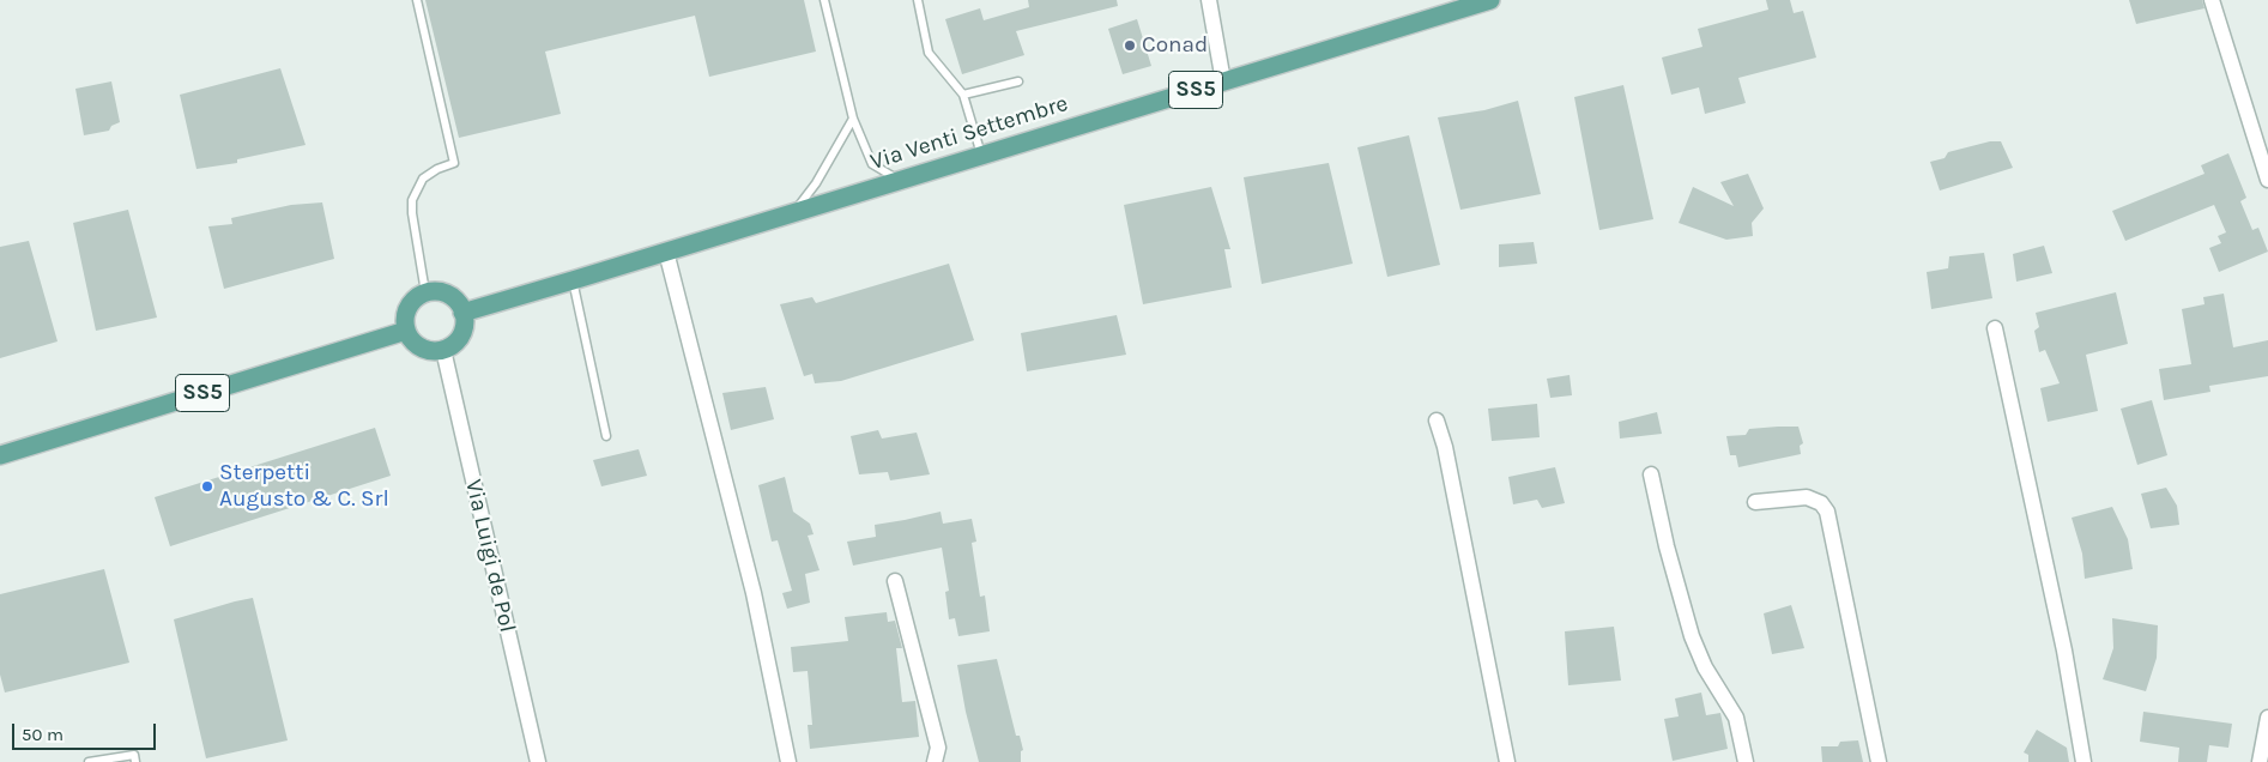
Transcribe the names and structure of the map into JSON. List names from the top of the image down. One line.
{"streets":{"main road":["SS5","Via Venti Settembre"],"street":["Via Luigi de Pol"]},"crossings":[["SS5","Via Venti Settembre"],["SS5","Via Luigi de Pol"],["Via Venti Settembre","Via Luigi de Pol"]],"places":["Conad","Sterpetti Augusto & C. Srl"],"scale_bar":"50 m"}
